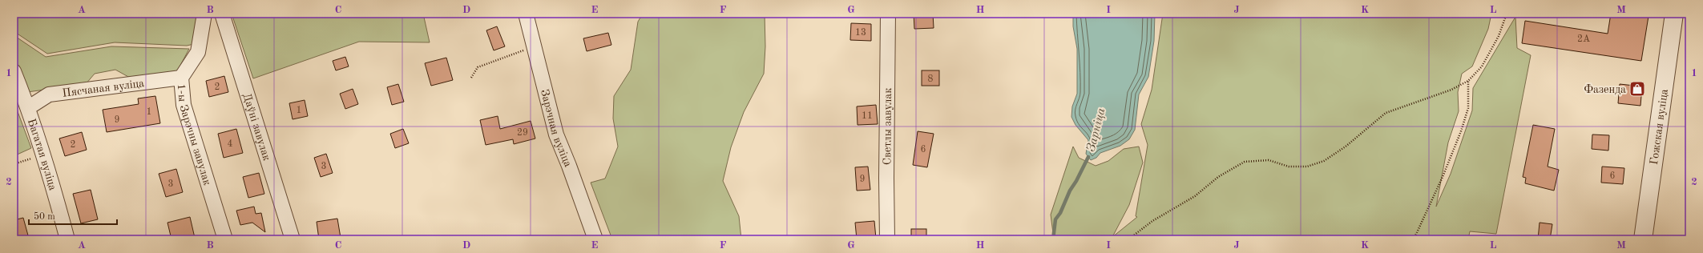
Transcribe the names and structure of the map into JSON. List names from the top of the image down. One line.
{"streets":{"street":["Пясчаная вуліца","Даўні завулак","Светлы завулак","Гожская вуліца","Зарэчная вуліца","1-ы Зарэчны завулак","Багатая вуліца"]},"crossings":[["Пясчаная вуліца","1-ы Зарэчны завулак"],["Пясчаная вуліца","Багатая вуліца"]],"water":["Зарніца"],"places":{"shop":["Фазенда"]},"house_numbers":["13","2А","8","2","1","1","11","9","29","4","2","6","3","6","9","3"],"scale_bar":"50 m","grid":{"columns":["A","B","C","D","E","F","G","H","I","J","K","L","M"],"rows":["1","2"]}}
